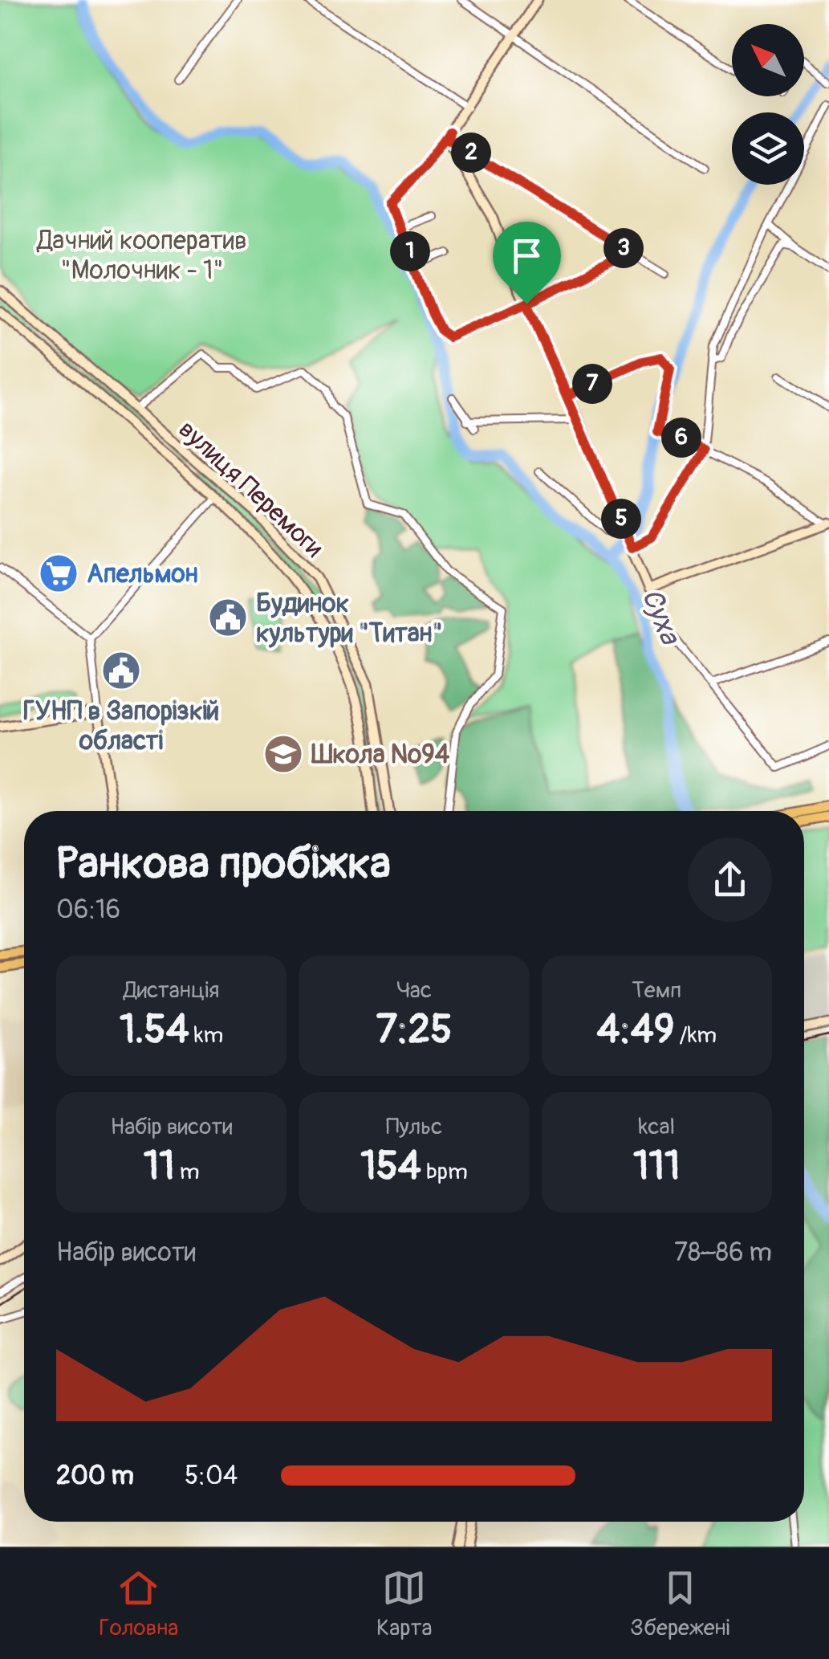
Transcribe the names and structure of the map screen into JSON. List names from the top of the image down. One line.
{"streets":{"main road":["вулиця Перемоги"]},"water":["Суха"],"parks":["Дачний кооператив \"Молочник - 1\""],"places":{"supermarket":["Апельмон"],"public building":["Будинок культури \"Титан\"","ГУНП в Запорізкій області"],"school or university":["Школа №94"]},"north":"top left","page":{"pins":["2","3","1","7","6","5"],"heading":["Ранкова пробіжка","06:16"],"stats":[["Дистанція","1.54 km"],["Час","7:25"],["Темп","4:49 /km"],["Набір висоти","11 m"],["Пульс","154 bpm"],["kcal","111"]],"chart":["Набір висоти","78–86 m"],"list":[{"name":"200 m","note":"5:04"}],"tabs":["Головна","Карта","Збережені"]}}
